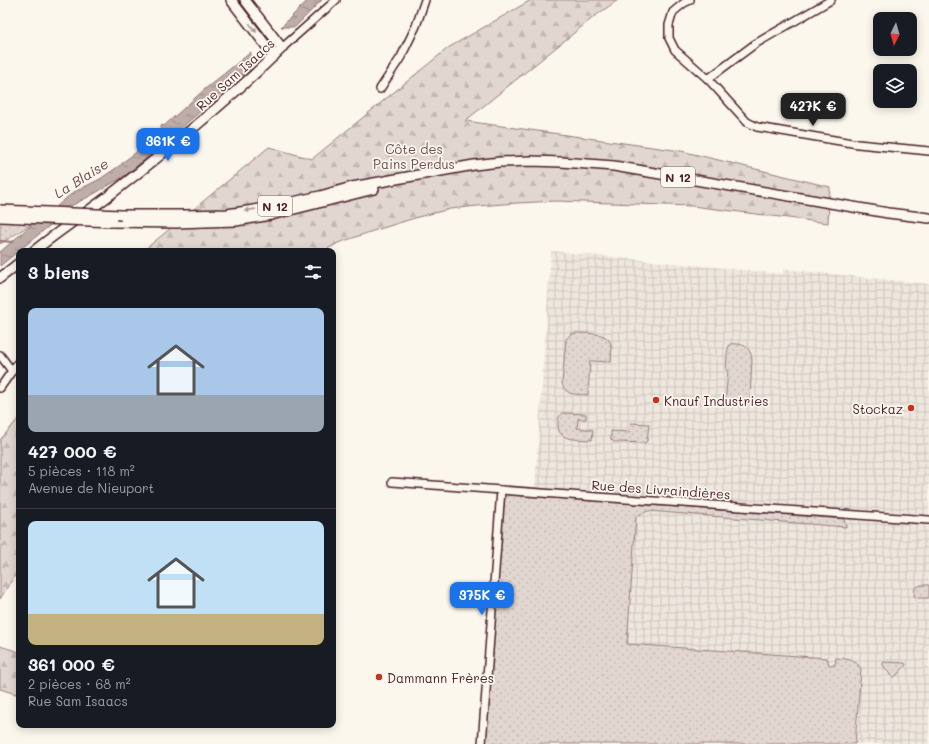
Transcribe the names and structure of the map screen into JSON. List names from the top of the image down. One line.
{"streets":{"main road":["Rue Sam Isaacs","N 12"],"street":["Rue des Livraindières"]},"water":["La Blaise"],"parks":["Côte des Pains Perdus"],"places":["Knauf Industries","Stockaz","Dammann Frères"],"north":"bottom","page":{"price":["427K €","361K €","375K €"],"heading":"3 biens","list":[{"name":"427 000 €","note":"5 pièces · 118 m² · Avenue de Nieuport"},{"name":"361 000 €","note":"2 pièces · 68 m² · Rue Sam Isaacs"}]}}
